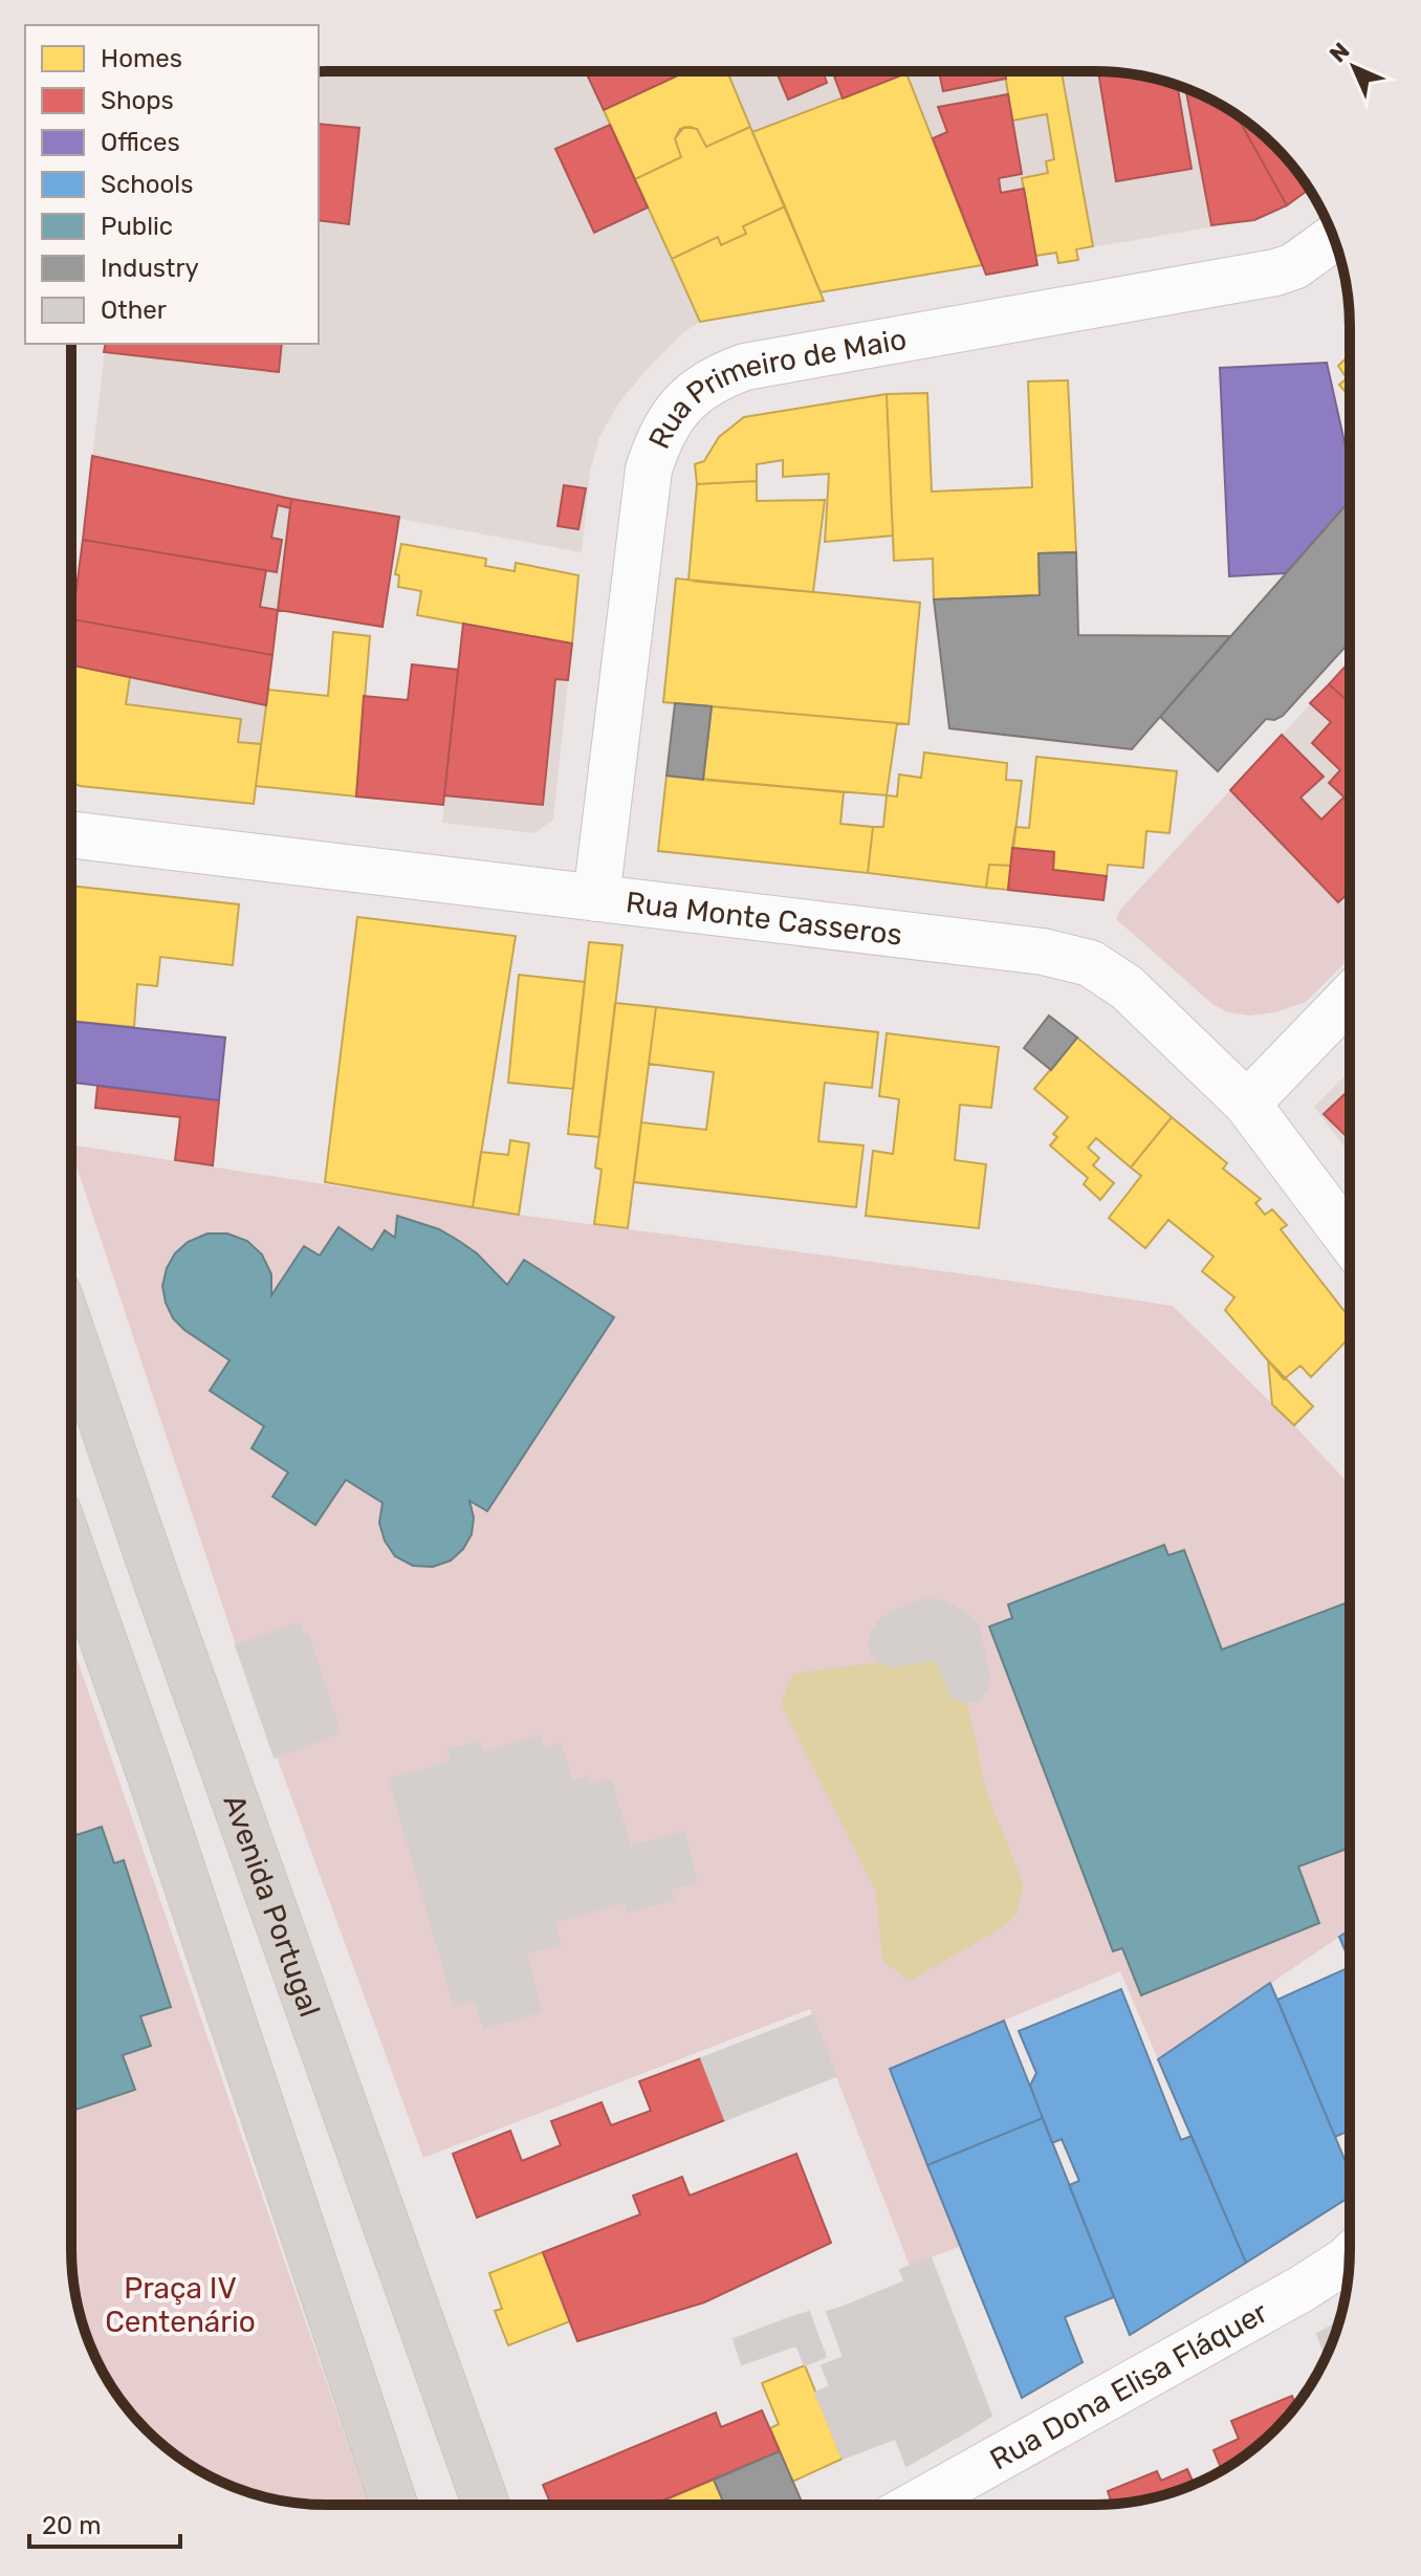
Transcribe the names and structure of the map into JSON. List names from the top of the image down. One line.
{"streets":{"main road":["Avenida Portugal"],"street":["Rua Primeiro de Maio","Rua Monte Casseros","Rua Dona Elisa Fláquer"]},"crossings":[["Rua Primeiro de Maio","Rua Monte Casseros"]],"parks":["Praça IV Centenário"],"legend":["Homes","Shops","Offices","Schools","Public","Industry","Other"],"scale_bar":"20 m","north":"top left"}
